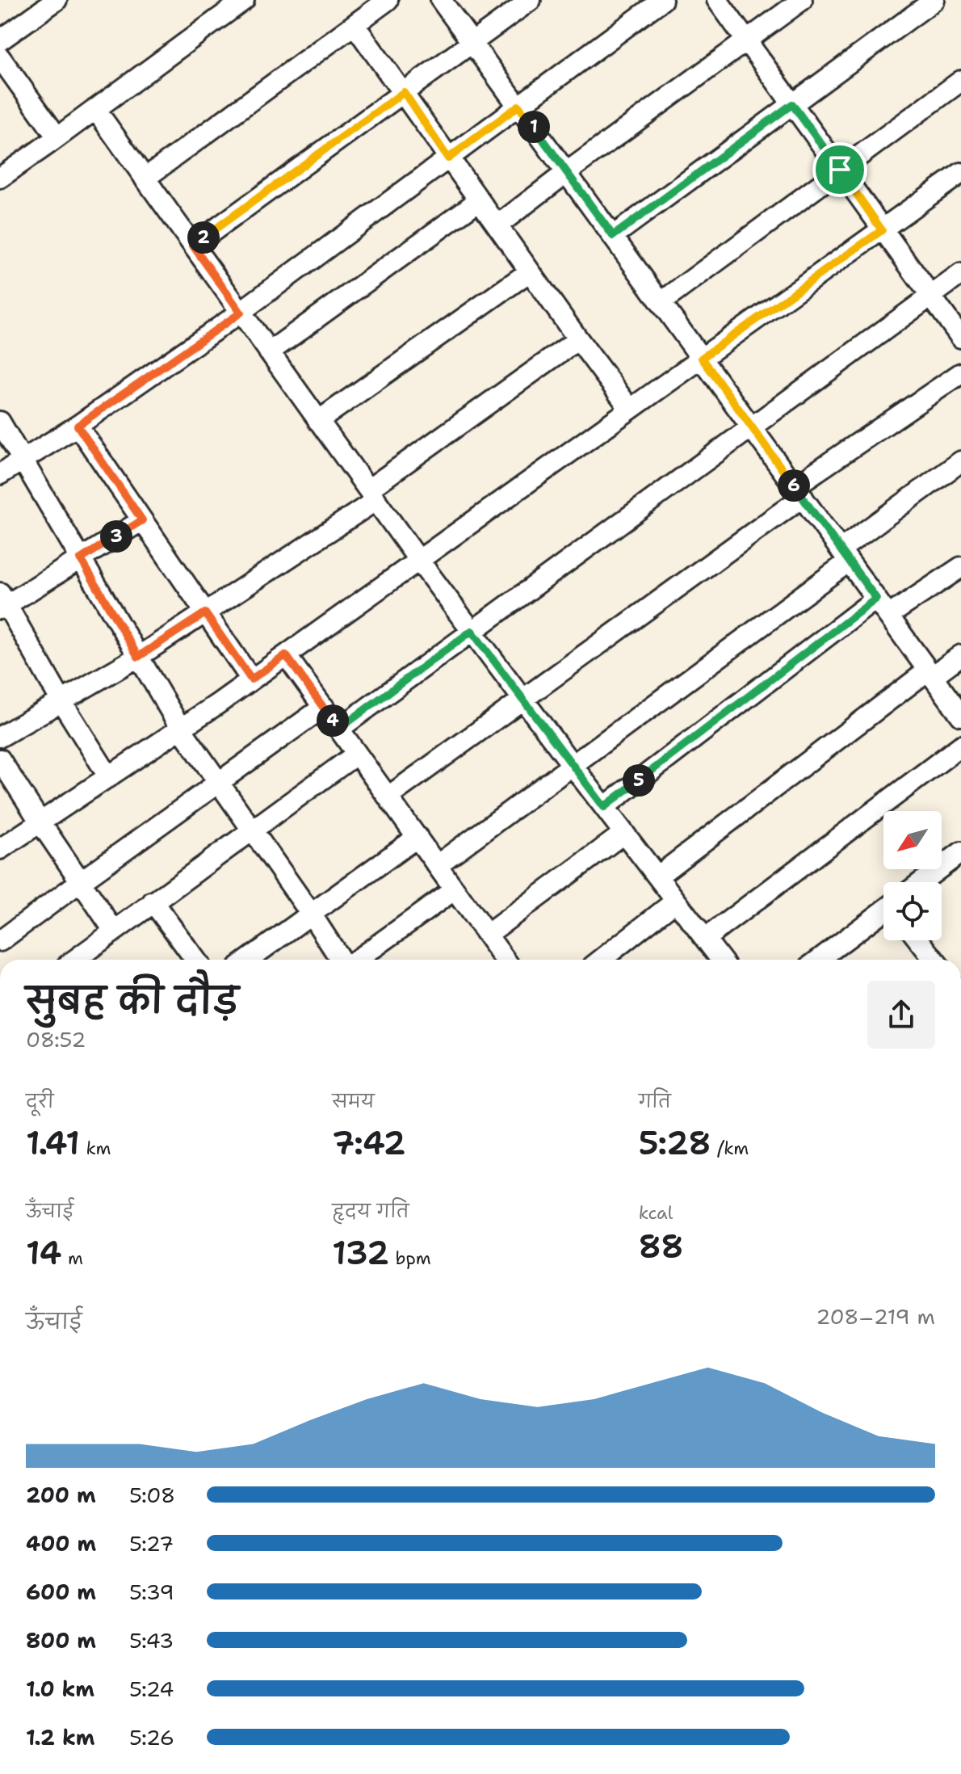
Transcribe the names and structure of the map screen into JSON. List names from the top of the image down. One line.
{"north":"bottom left","page":{"pins":["1","2","6","3","4","5"],"heading":["सुबह की दौड़","08:52"],"stats":[["दूरी","1.41 km"],["समय","7:42"],["गति","5:28 /km"],["ऊँचाई","14 m"],["हृदय गति","132 bpm"],["kcal","88"]],"chart":["ऊँचाई","208–219 m"],"list":[{"name":"200 m","note":"5:08"},{"name":"400 m","note":"5:27"},{"name":"600 m","note":"5:39"},{"name":"800 m","note":"5:43"},{"name":"1.0 km","note":"5:24"},{"name":"1.2 km","note":"5:26"}]}}
